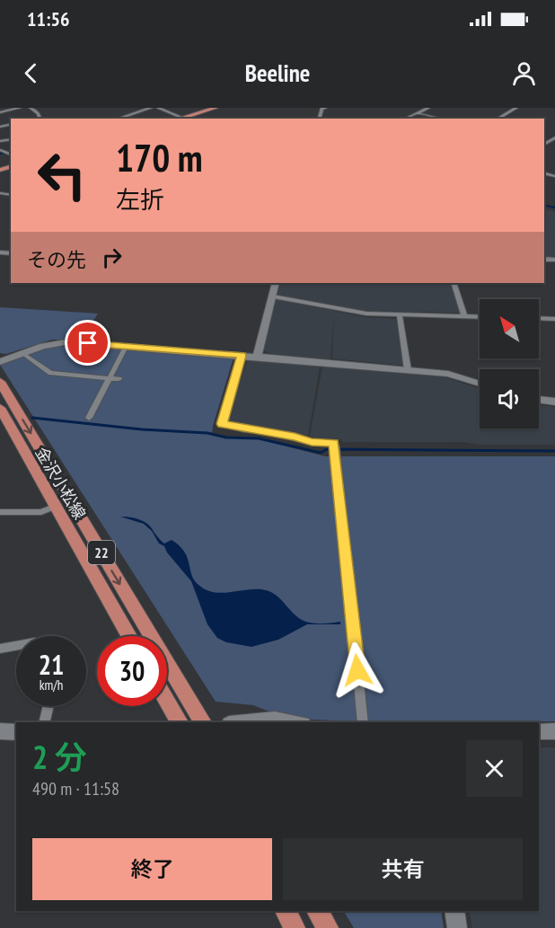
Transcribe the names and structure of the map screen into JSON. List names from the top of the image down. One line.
{"streets":{"main road":["金沢小松線","22"]},"north":"top left","page":{"status":"11:56","header":"Beeline","turn":["170 m","左折"],"then":"その先","speed":"21 km/h","limit":"30","heading":["2 分","490 m · 11:58"],"buttons":["終了","共有"]}}
